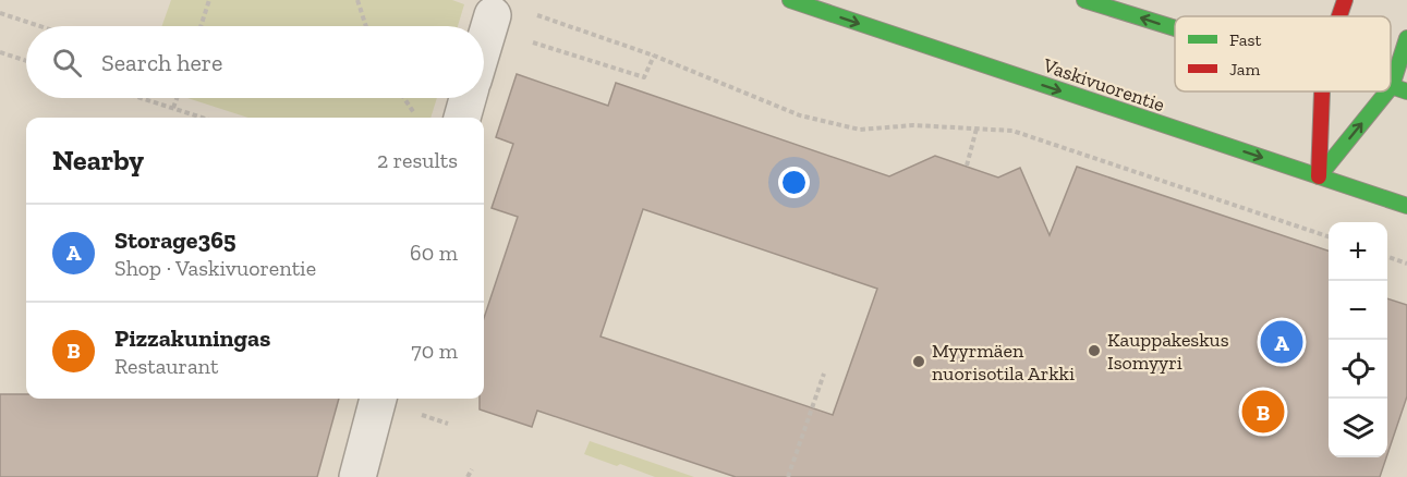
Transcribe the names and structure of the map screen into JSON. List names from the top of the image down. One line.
{"streets":{"main road":["Vaskivuorentie"]},"one_way":["Vaskivuorentie"],"places":["Kauppakeskus Isomyyri","Myyrmäen nuorisotila Arkki"],"legend":["Fast","Jam"],"page":{"search":"Search here","heading":["Nearby","2 results"],"list":[{"mark":"A","name":"Storage365","note":"Shop · Vaskivuorentie","value":"60 m"},{"mark":"B","name":"Pizzakuningas","note":"Restaurant","value":"70 m"}],"map_buttons":["+","−"],"pins":["A","B"]}}
